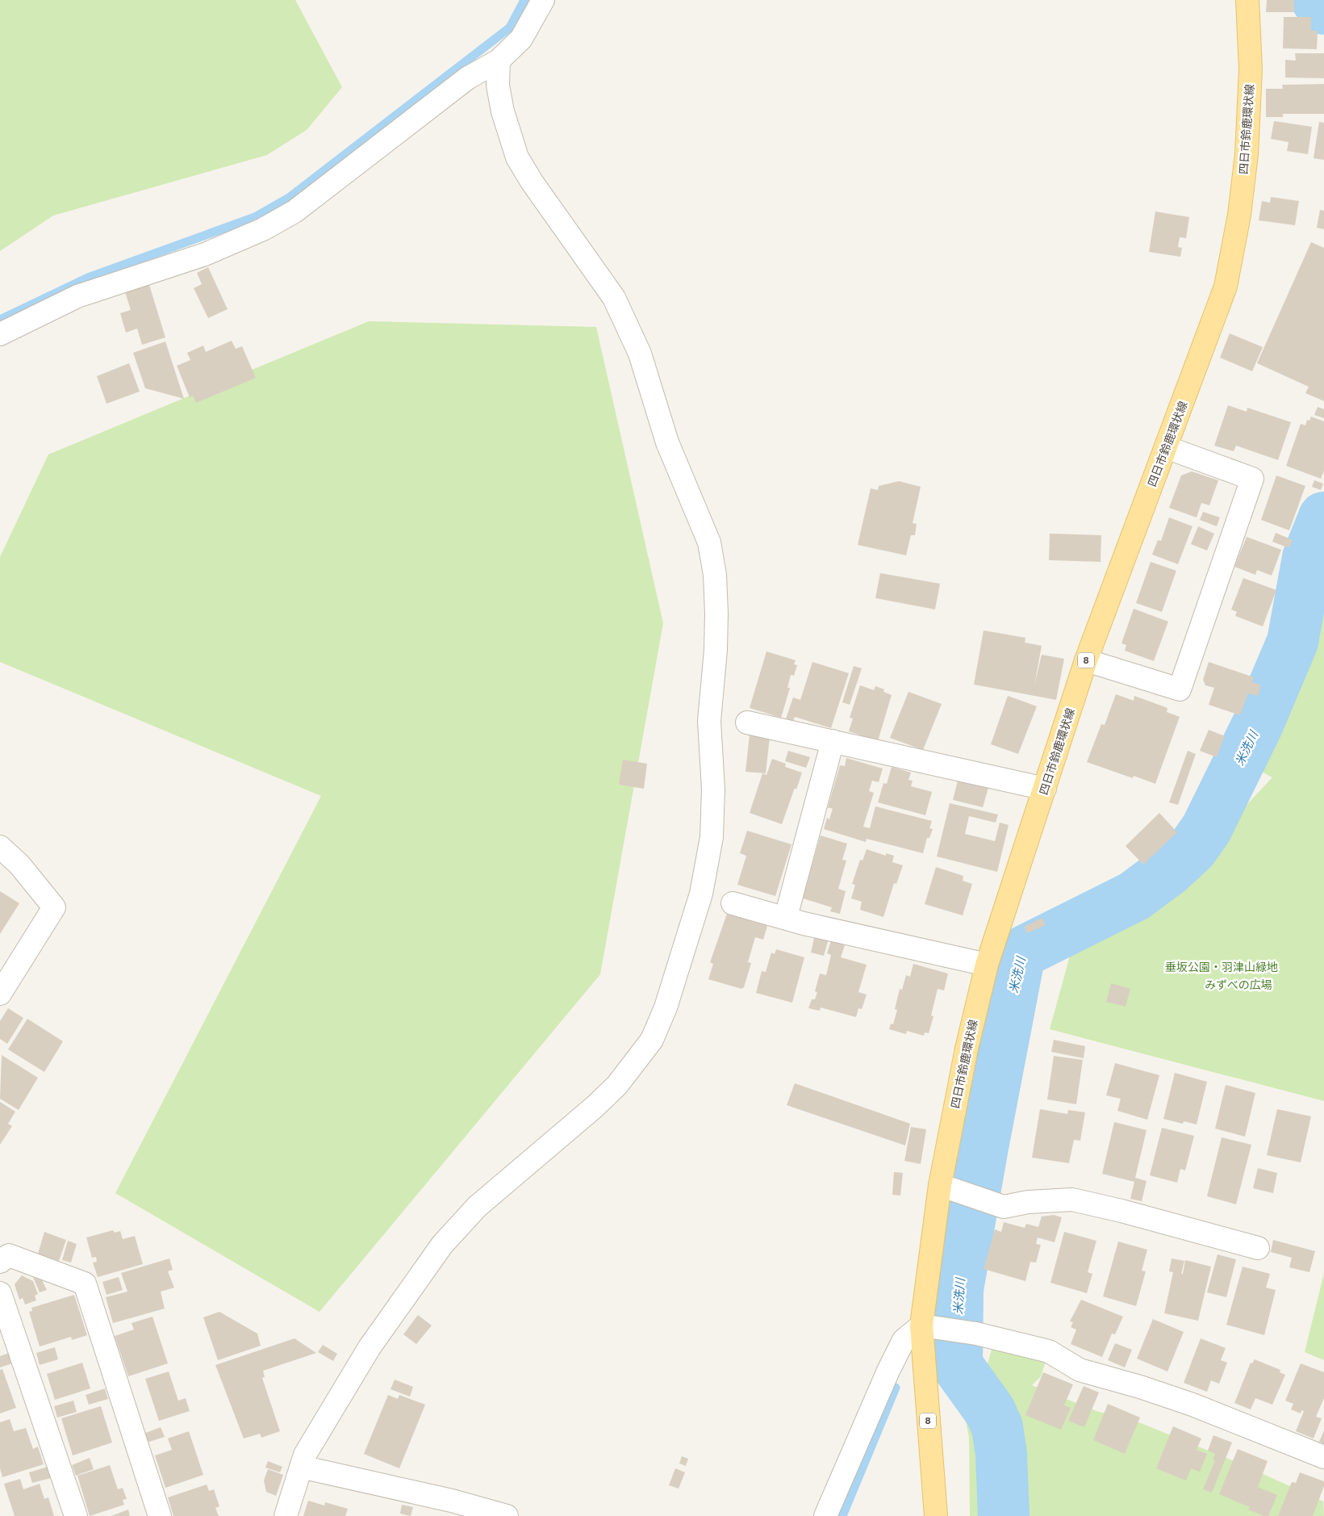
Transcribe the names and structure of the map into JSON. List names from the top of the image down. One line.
{"streets":{"main road":["四日市鈴鹿環状線","8"]},"water":["米洗川"],"parks":["垂坂公園・羽津山緑地","みずべの広場"]}
